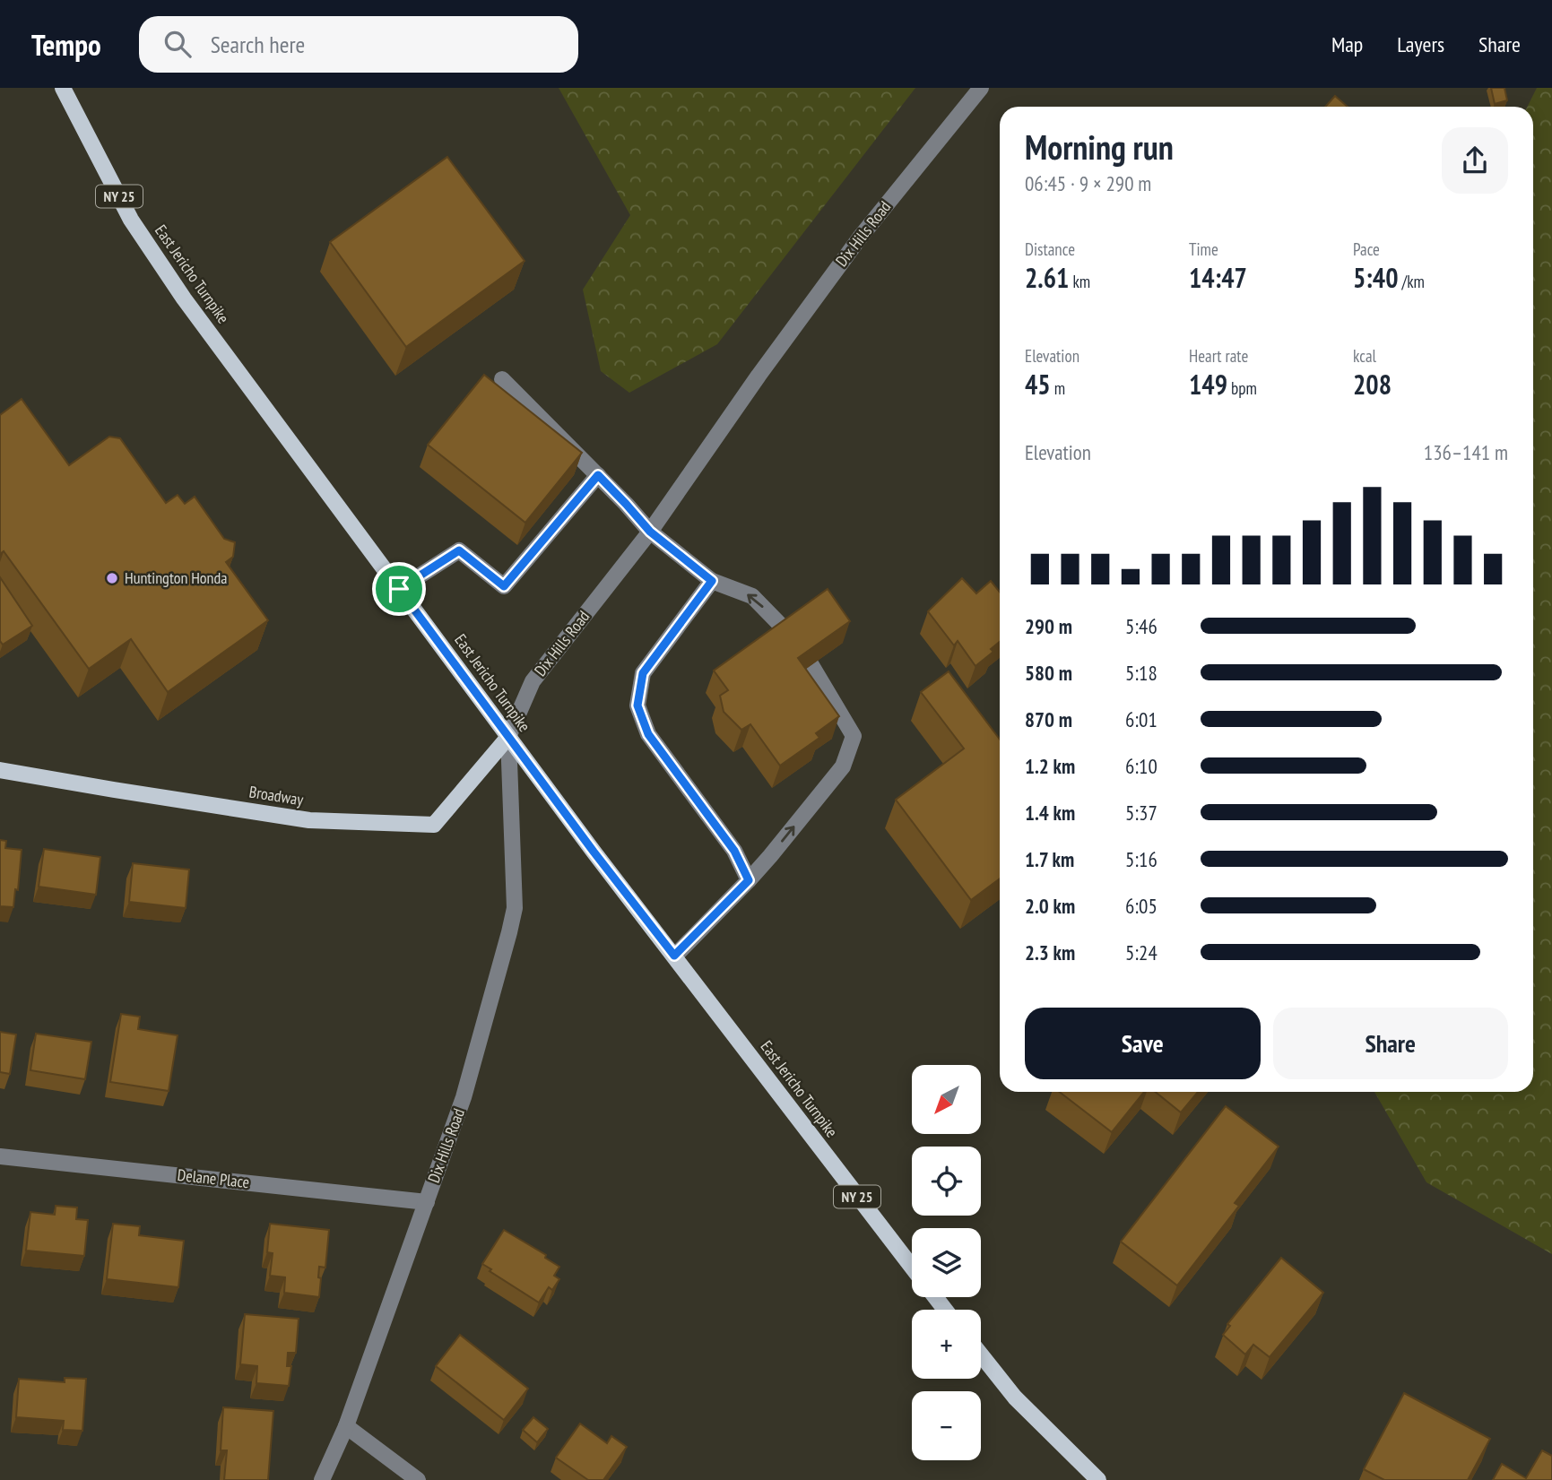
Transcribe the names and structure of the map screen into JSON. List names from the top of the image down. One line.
{"streets":{"main road":["NY 25","East Jericho Turnpike","Broadway"],"street":["Dix Hills Road","Delane Place"]},"crossings":[["Dix Hills Road","East Jericho Turnpike"],["Dix Hills Road","Broadway"],["Dix Hills Road","Delane Place"],["East Jericho Turnpike","Broadway"]],"places":["Huntington Honda"],"north":"bottom left","page":{"header":"Tempo","search":"Search here","nav":["Map","Layers","Share"],"heading":["Morning run","06:45 · 9 × 290 m"],"stats":[["Distance","2.61 km"],["Time","14:47"],["Pace","5:40 /km"],["Elevation","45 m"],["Heart rate","149 bpm"],["kcal","208"]],"chart":["Elevation","136–141 m"],"list":[{"name":"290 m","note":"5:46"},{"name":"580 m","note":"5:18"},{"name":"870 m","note":"6:01"},{"name":"1.2 km","note":"6:10"},{"name":"1.4 km","note":"5:37"},{"name":"1.7 km","note":"5:16"},{"name":"2.0 km","note":"6:05"},{"name":"2.3 km","note":"5:24"}],"buttons":["Save","Share"],"map_buttons":["+","−"]}}
